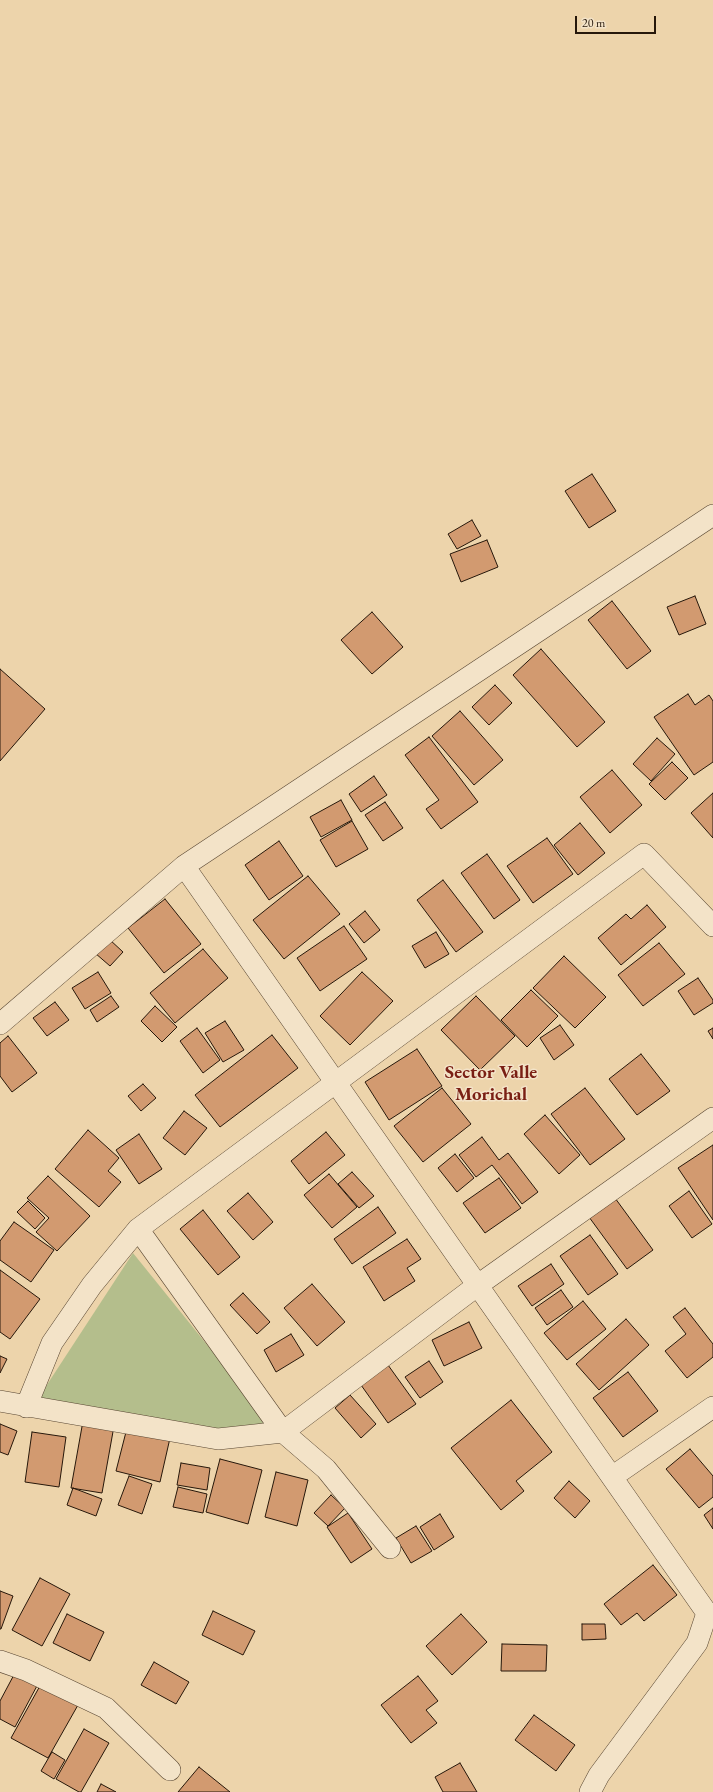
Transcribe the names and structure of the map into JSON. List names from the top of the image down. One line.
{"districts":["Sector Valle Morichal"],"scale_bar":"20 m"}
